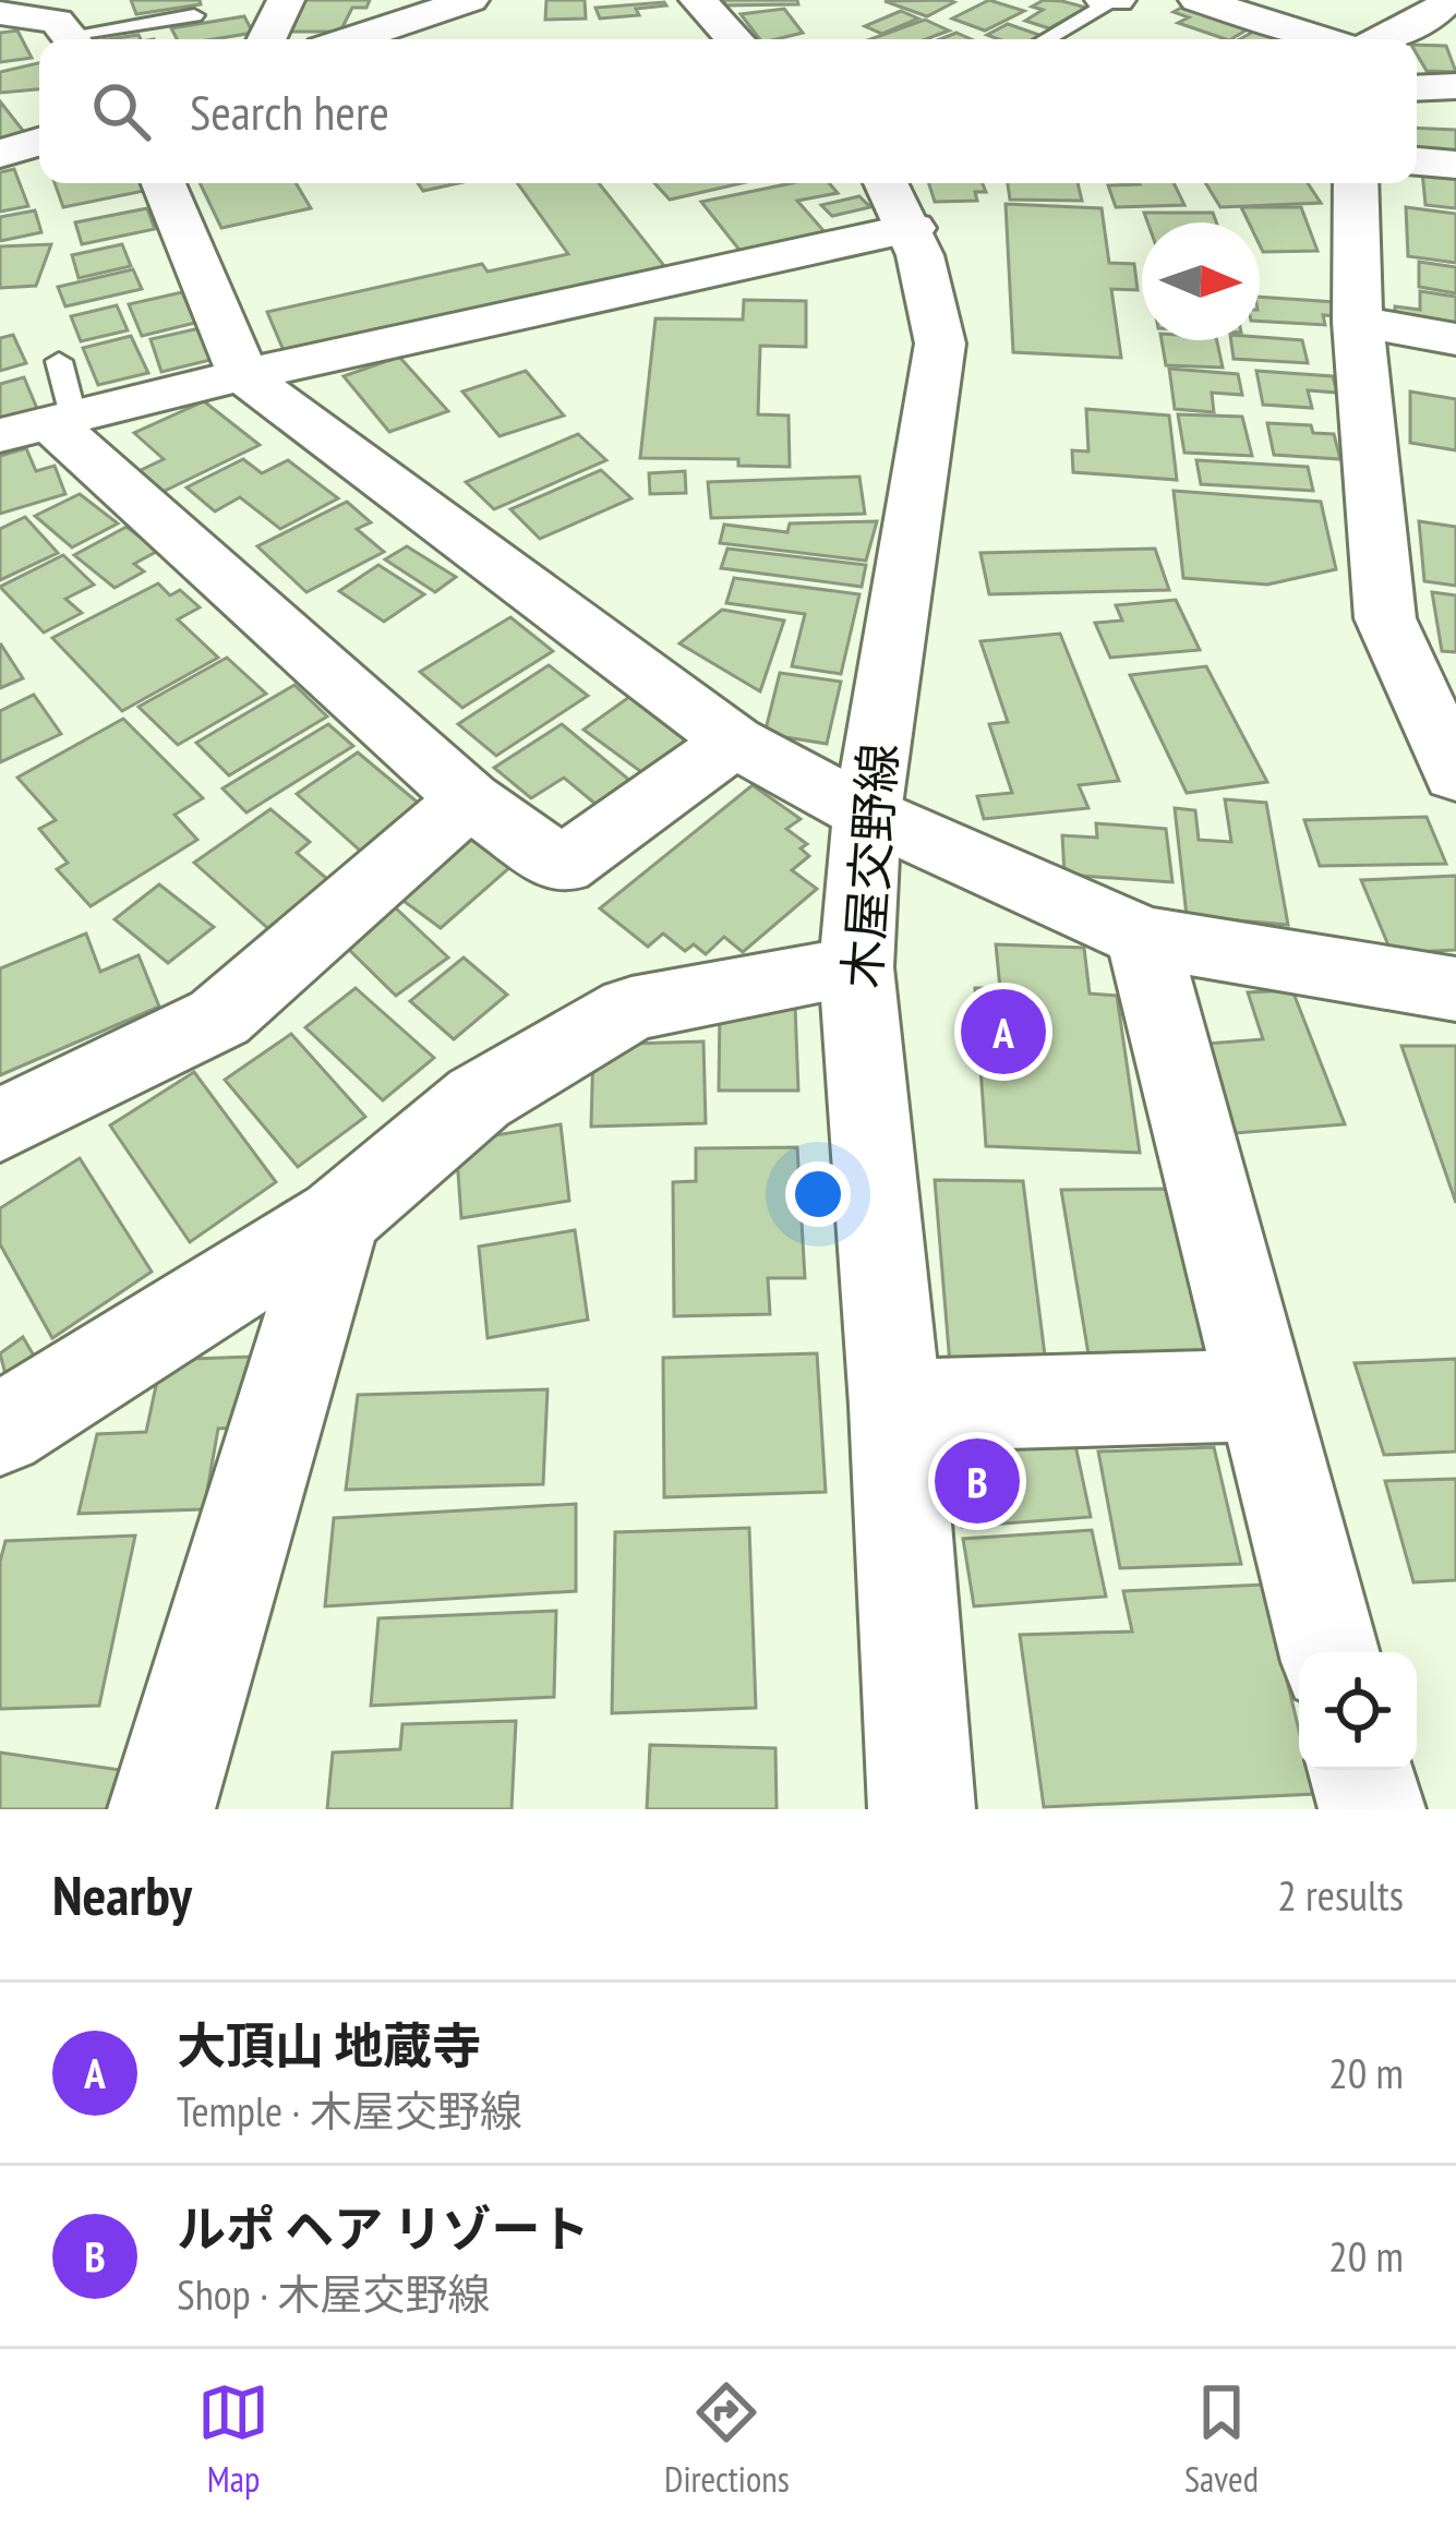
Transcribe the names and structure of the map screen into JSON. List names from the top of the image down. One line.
{"streets":{"street":["木屋交野線"]},"north":"right","page":{"search":"Search here","pins":["A","B"],"heading":["Nearby","2 results"],"list":[{"mark":"A","name":"大頂山 地蔵寺","note":"Temple · 木屋交野線","value":"20 m"},{"mark":"B","name":"ルポ ヘア リゾート","note":"Shop · 木屋交野線","value":"20 m"}],"nav":["Map","Directions","Saved"]}}
